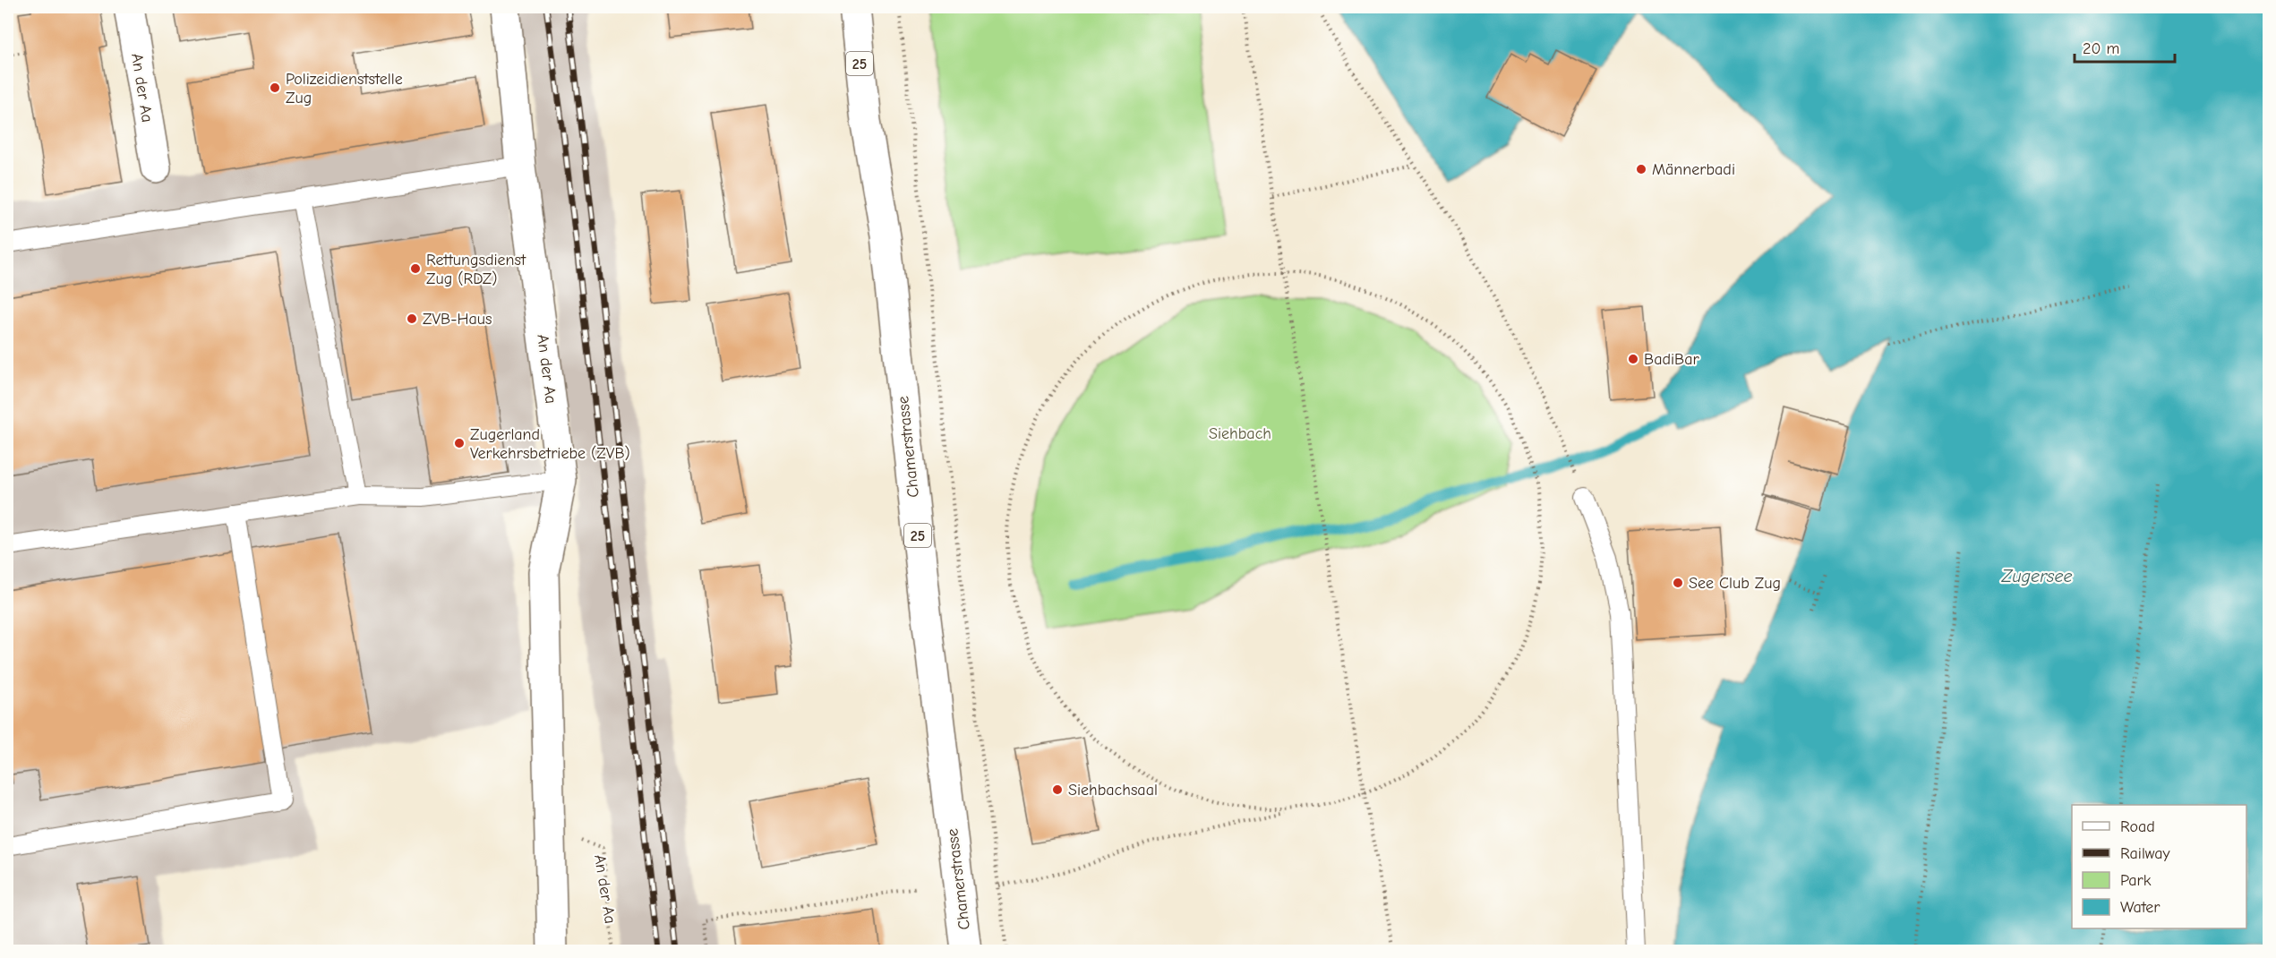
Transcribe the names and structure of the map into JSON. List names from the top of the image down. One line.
{"streets":{"street":["25","An der Aa","Chamerstrasse"]},"water":["Zugersee"],"parks":["Siehbach"],"places":["Polizeidienststelle Zug","Männerbadi","Rettungsdienst Zug (RDZ)","ZVB-Haus","BadiBar","Zugerland Verkehrsbetriebe (ZVB)","See Club Zug","Siehbachsaal"],"legend":["Road","Railway","Park","Water"],"scale_bar":"20 m"}
